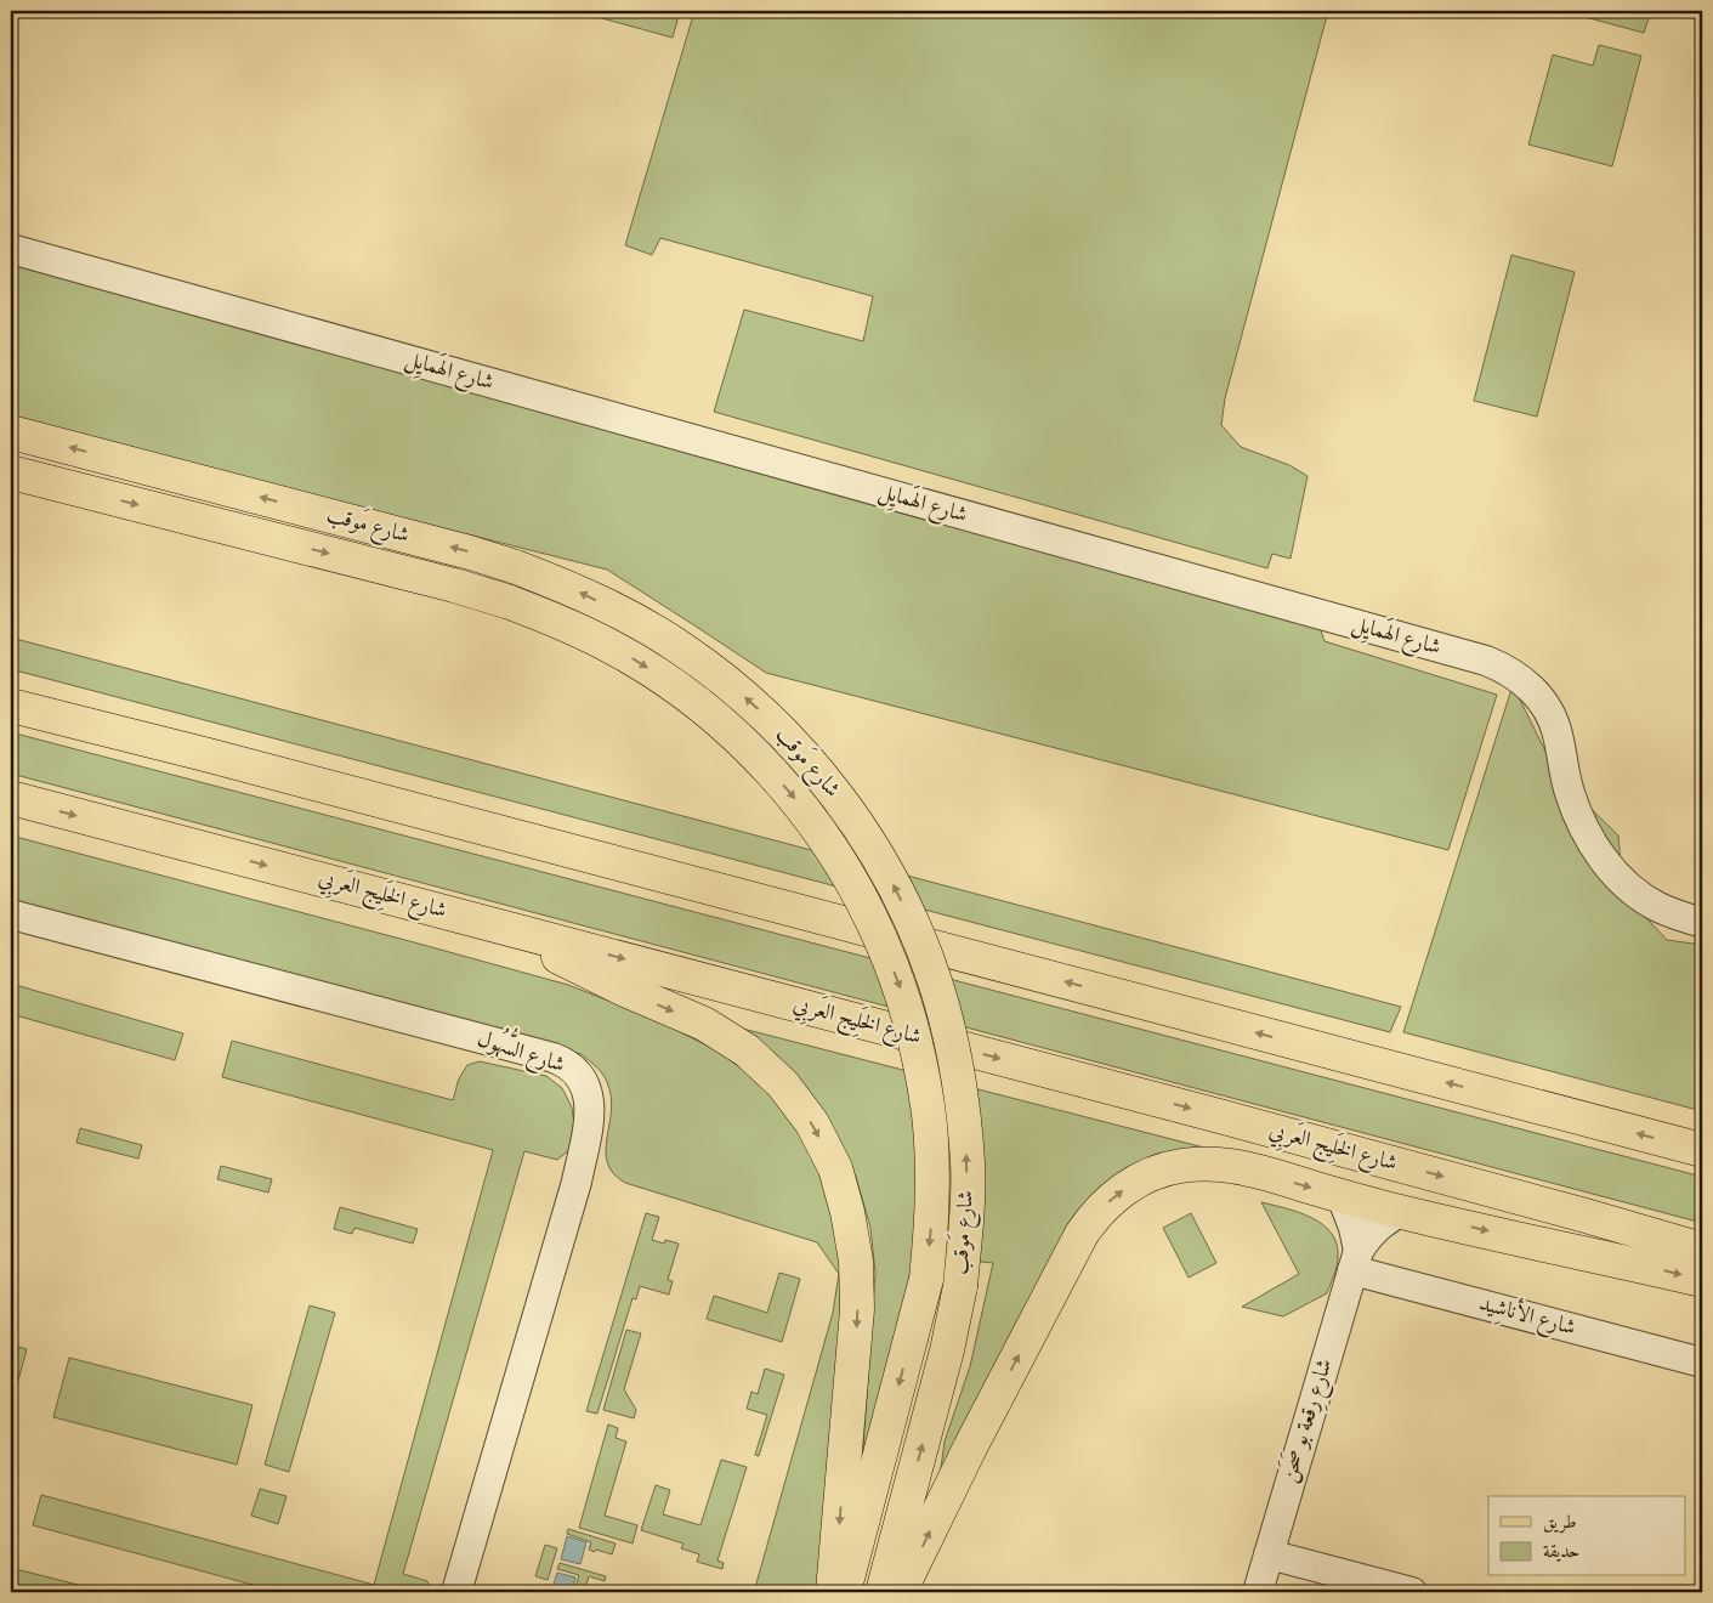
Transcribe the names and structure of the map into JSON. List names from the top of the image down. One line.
{"streets":{"main road":["شارع مَوقب","شارع الخَلِيج العَربِي"],"street":["شارع الهَمايِل","شارع السُّهُول","شارع الأناشِيد","شارع رِقعة بو صَحَن"]},"crossings":[["شارع الأناشِيد","شارع رِقعة بو صَحَن"]],"legend":["طريق","حديقة"]}
